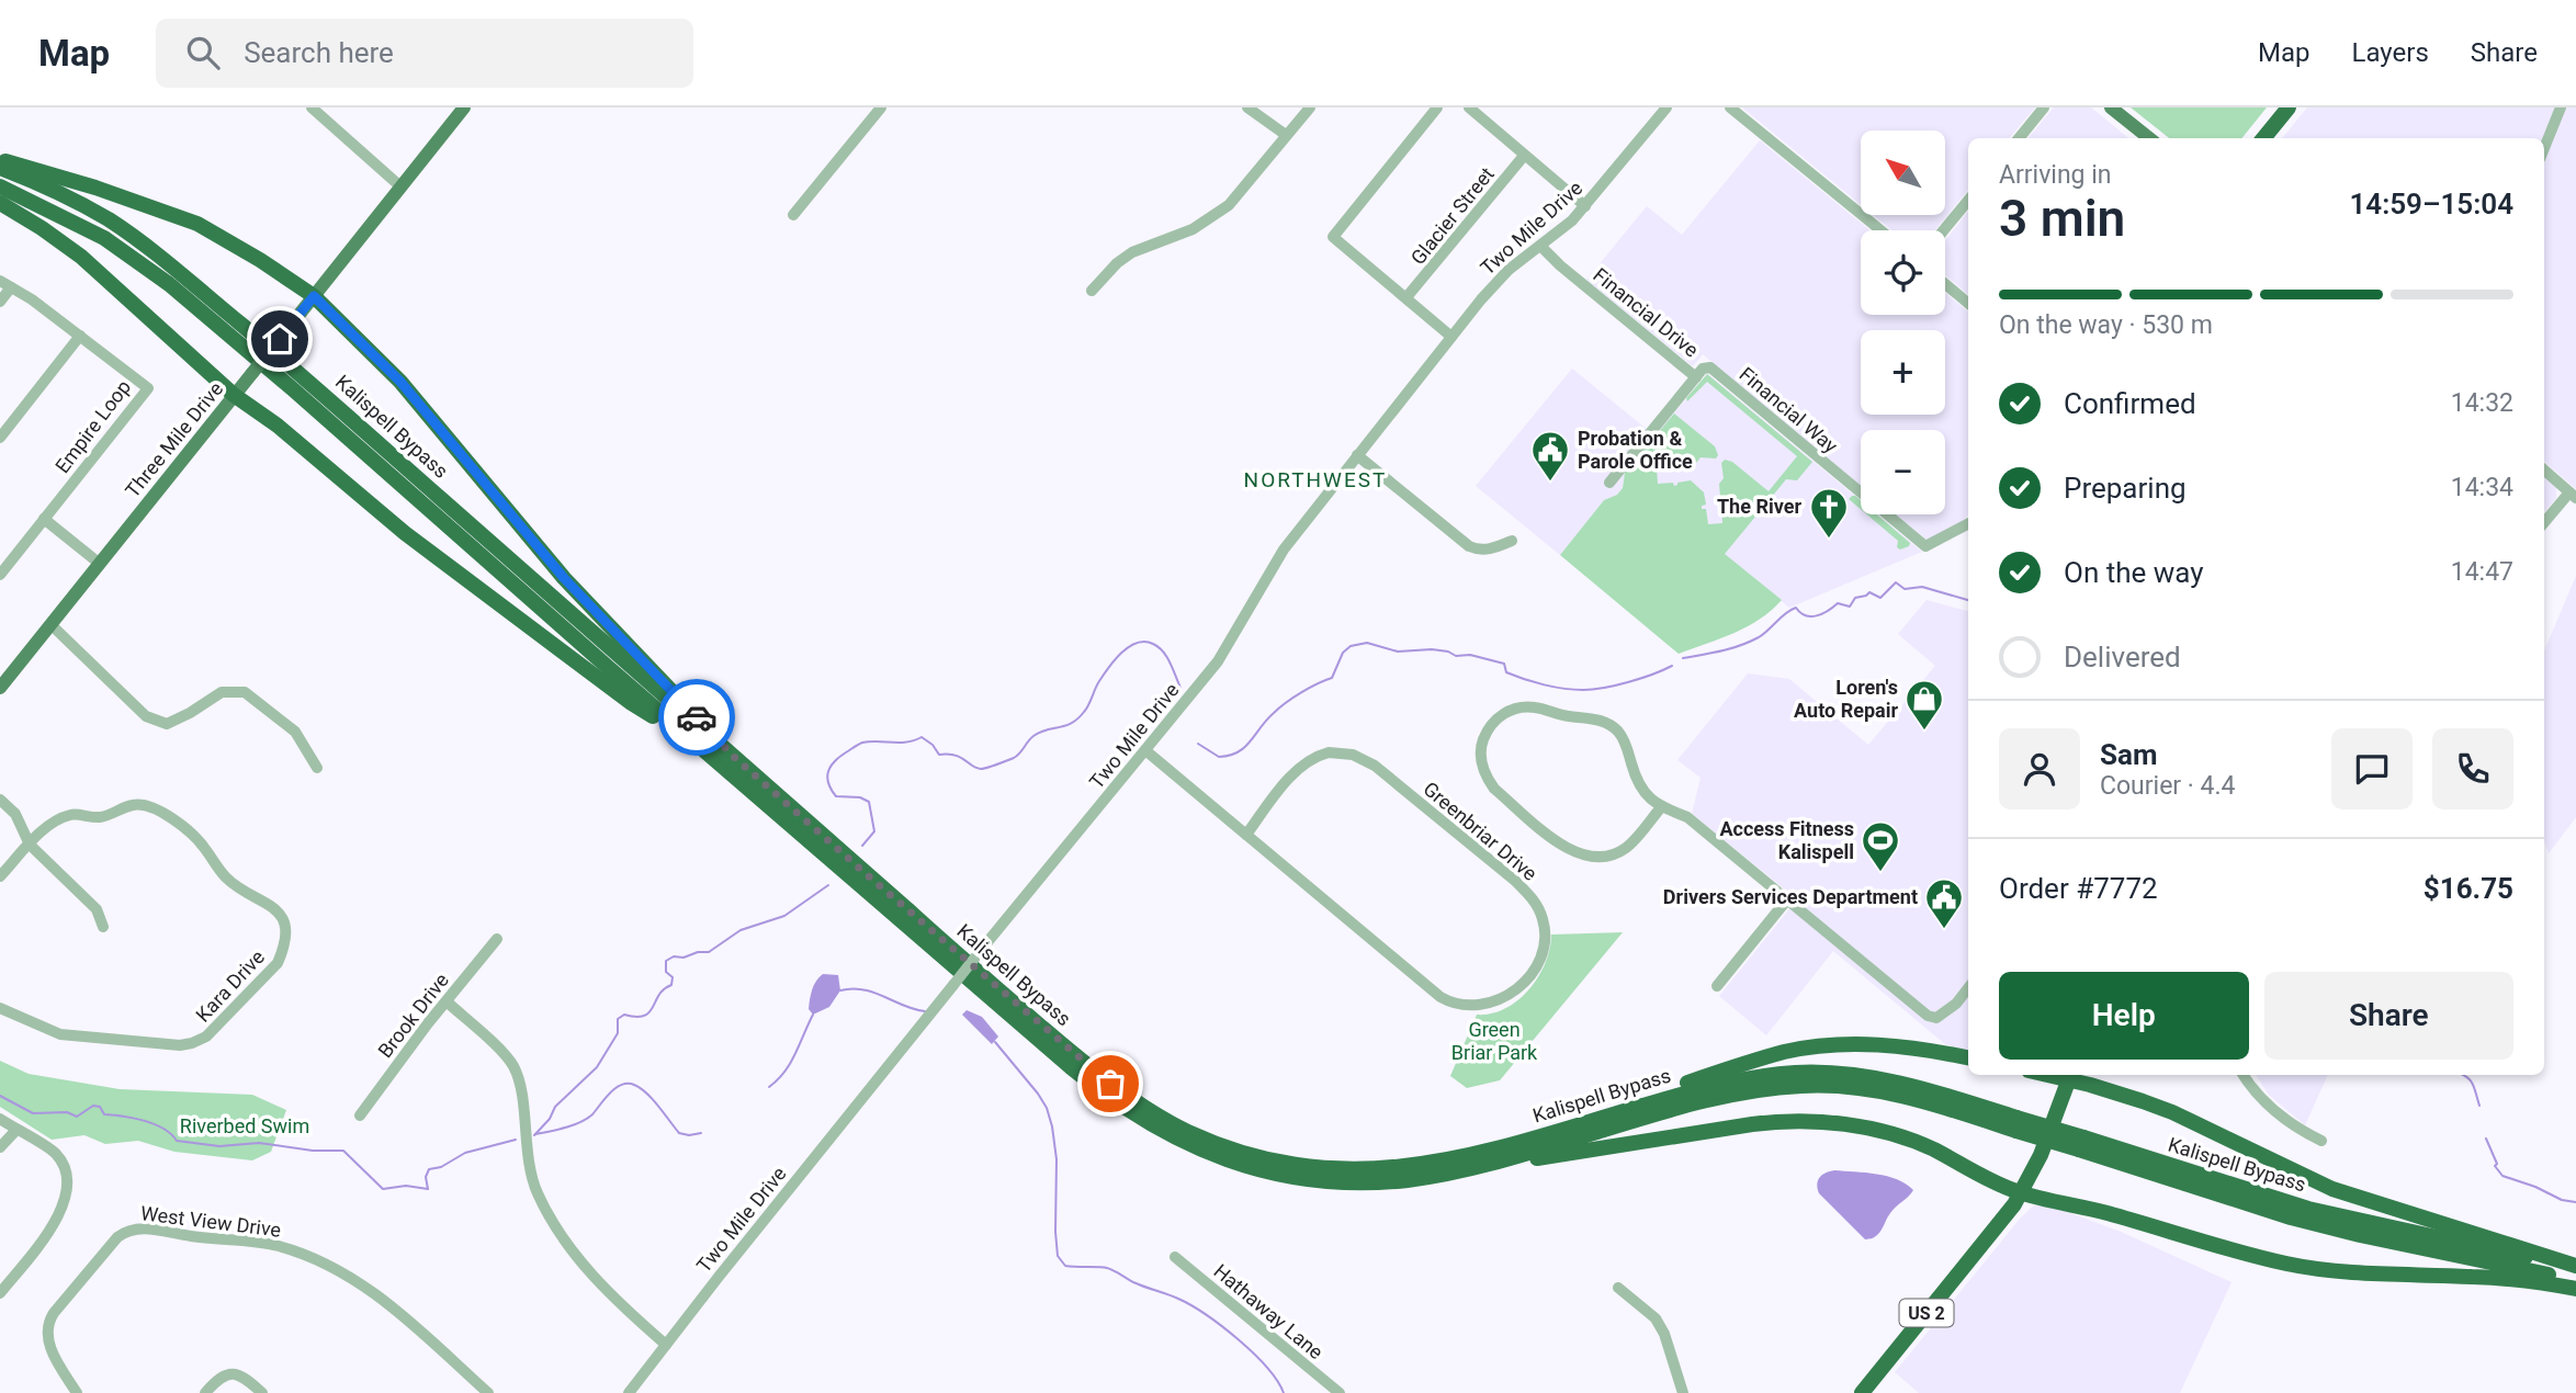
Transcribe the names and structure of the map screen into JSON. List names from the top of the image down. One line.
{"streets":{"highway":["Kalispell Bypass","US 2"],"main road":["Three Mile Drive"],"street":["Glacier Street","Two Mile Drive","Financial Drive","Financial Way","Empire Loop","Greenbriar Drive","Kara Drive","Brook Drive","West View Drive","Hathaway Lane"]},"crossings":[["Two Mile Drive","Financial Drive"],["Two Mile Drive","Greenbriar Drive"],["Financial Drive","Financial Way"]],"districts":["NORTHWEST"],"parks":["Green Briar Park","Riverbed Swim"],"places":{"public building":["Probation & Parole Office","Drivers Services Department"],"church":["The River"],"shop":["Loren's Auto Repair"],"sports":["Access Fitness Kalispell"]},"north":"top left","page":{"header":"Map","search":"Search here","nav":["Map","Layers","Share"],"map_buttons":["+","−"],"heading":["3 min","Arriving in","14:59–15:04"],"panel":["Sam","Courier · 4.4","Order #7772","$16.75"],"bar":"On the way · 530 m","list":[["Confirmed","14:32"],["Preparing","14:34"],["On the way","14:47"],"Delivered"],"buttons":["Help","Share"]}}
